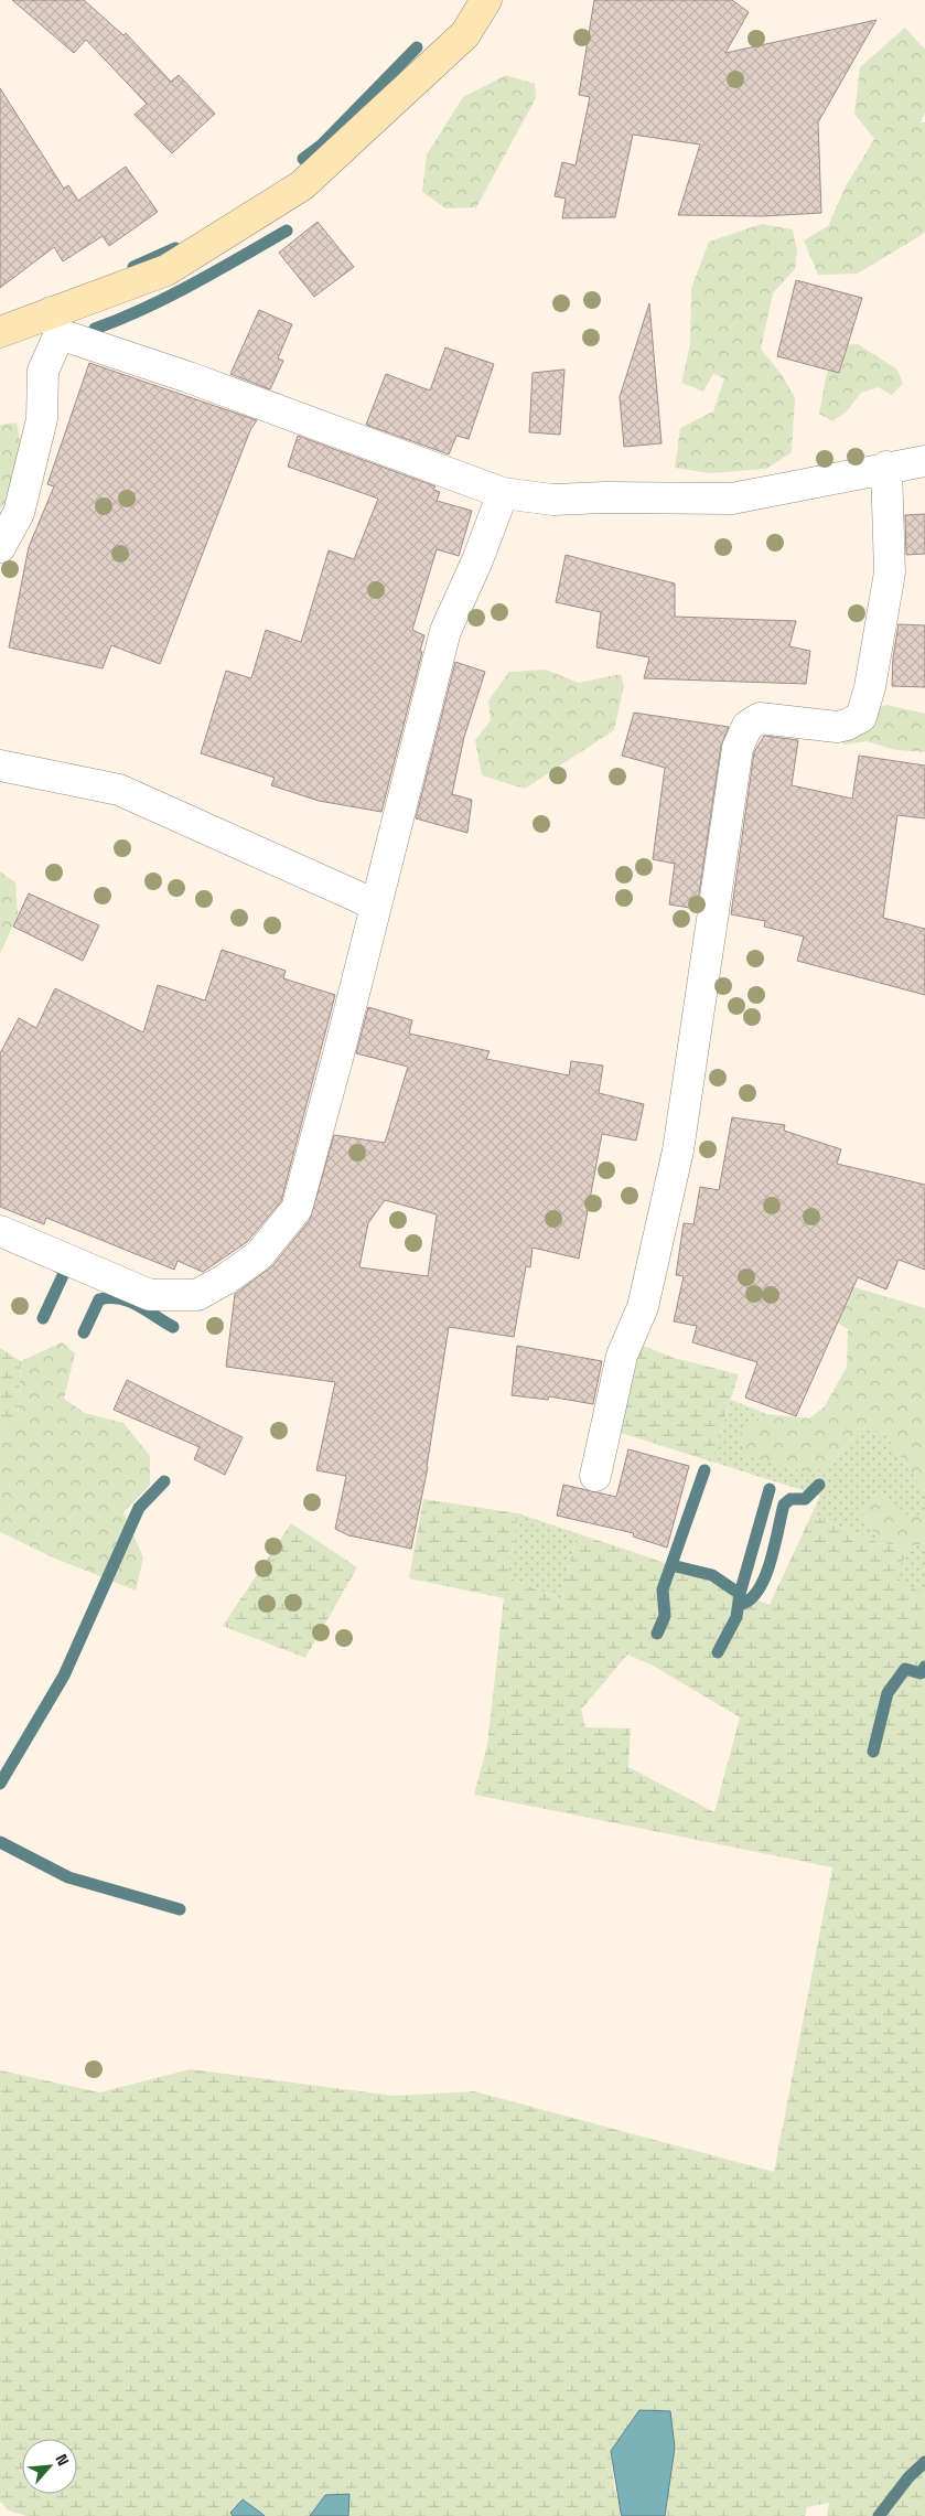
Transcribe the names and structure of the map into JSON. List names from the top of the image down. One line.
{"north":"top right"}
